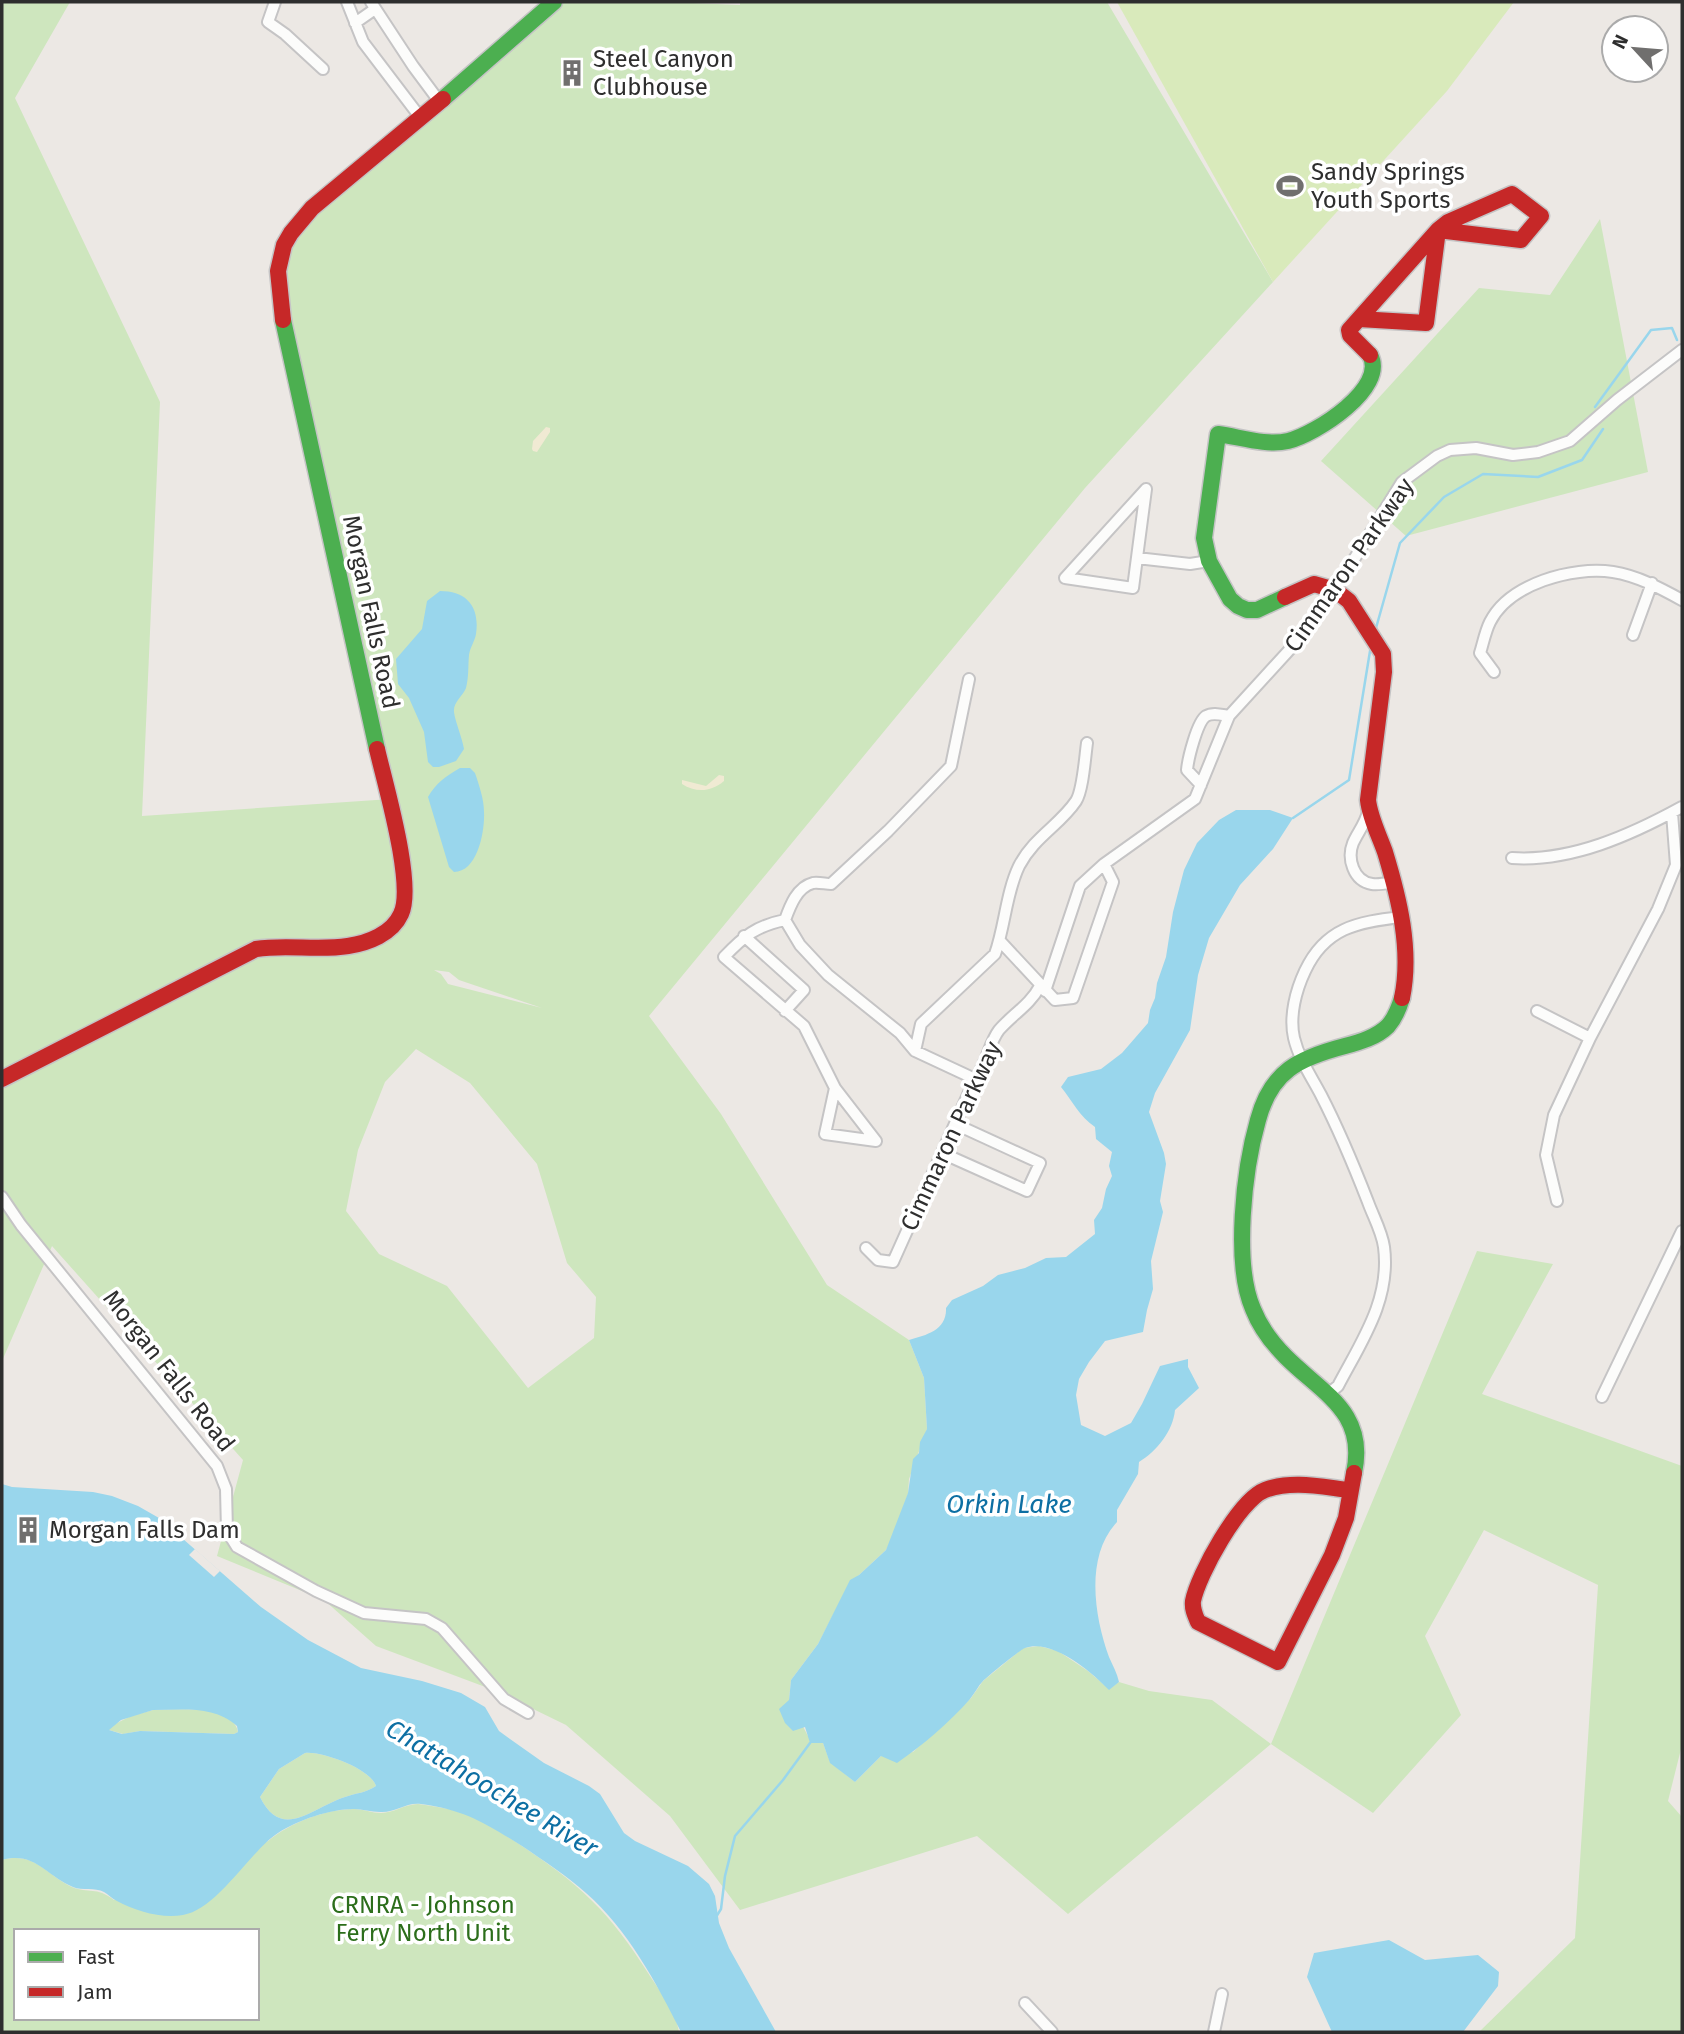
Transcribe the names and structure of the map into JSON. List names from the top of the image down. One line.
{"streets":{"street":["Cimmaron Parkway","Morgan Falls Road"]},"water":["Orkin Lake","Chattahoochee River"],"parks":["CRNRA - Johnson Ferry North Unit"],"places":{"building":["Steel Canyon Clubhouse","Morgan Falls Dam"],"sports":["Sandy Springs Youth Sports"]},"legend":["Fast","Jam"],"north":"top left"}
